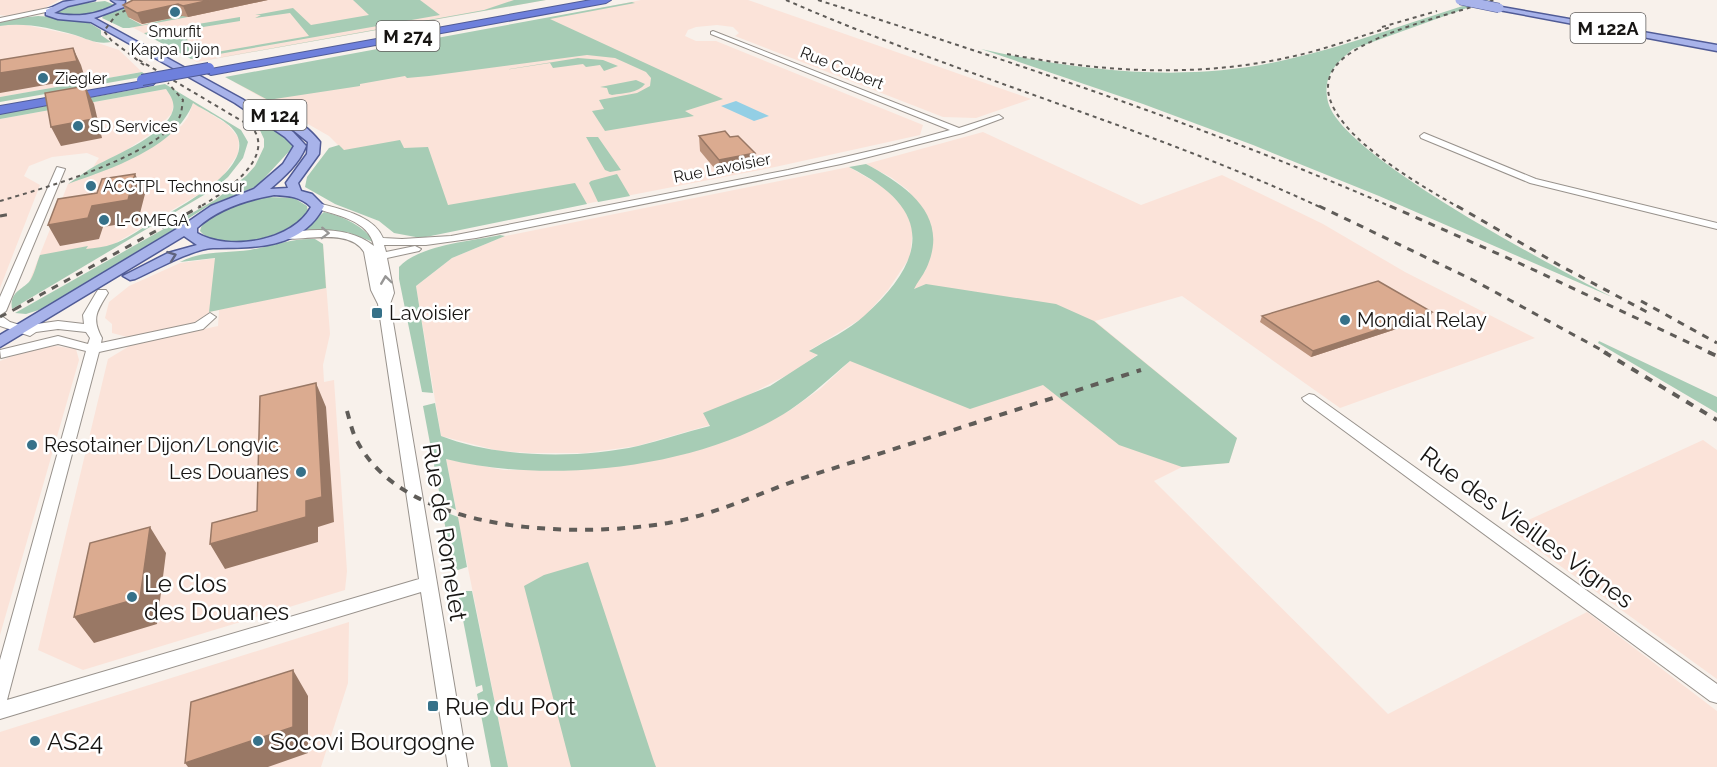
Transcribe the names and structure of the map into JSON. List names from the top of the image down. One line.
{"streets":{"highway":["M 274"],"main road":["M 122A","M 124"],"street":["Rue Colbert","Rue Lavoisier","Rue des Vieilles Vignes","Rue de Romelet"]},"crossings":[["Rue Colbert","Rue Lavoisier"],["Rue Lavoisier","Rue de Romelet"]],"places":{"other":["Smurfit Kappa Dijon","Ziegler","SD Services","ACCTPL Technosur","L-OMEGA","Mondial Relay","Resotainer Dijon/Longvic","Les Douanes","Le Clos des Douanes","AS24","Socovi Bourgogne"],"transit":["Lavoisier","Rue du Port"]}}
